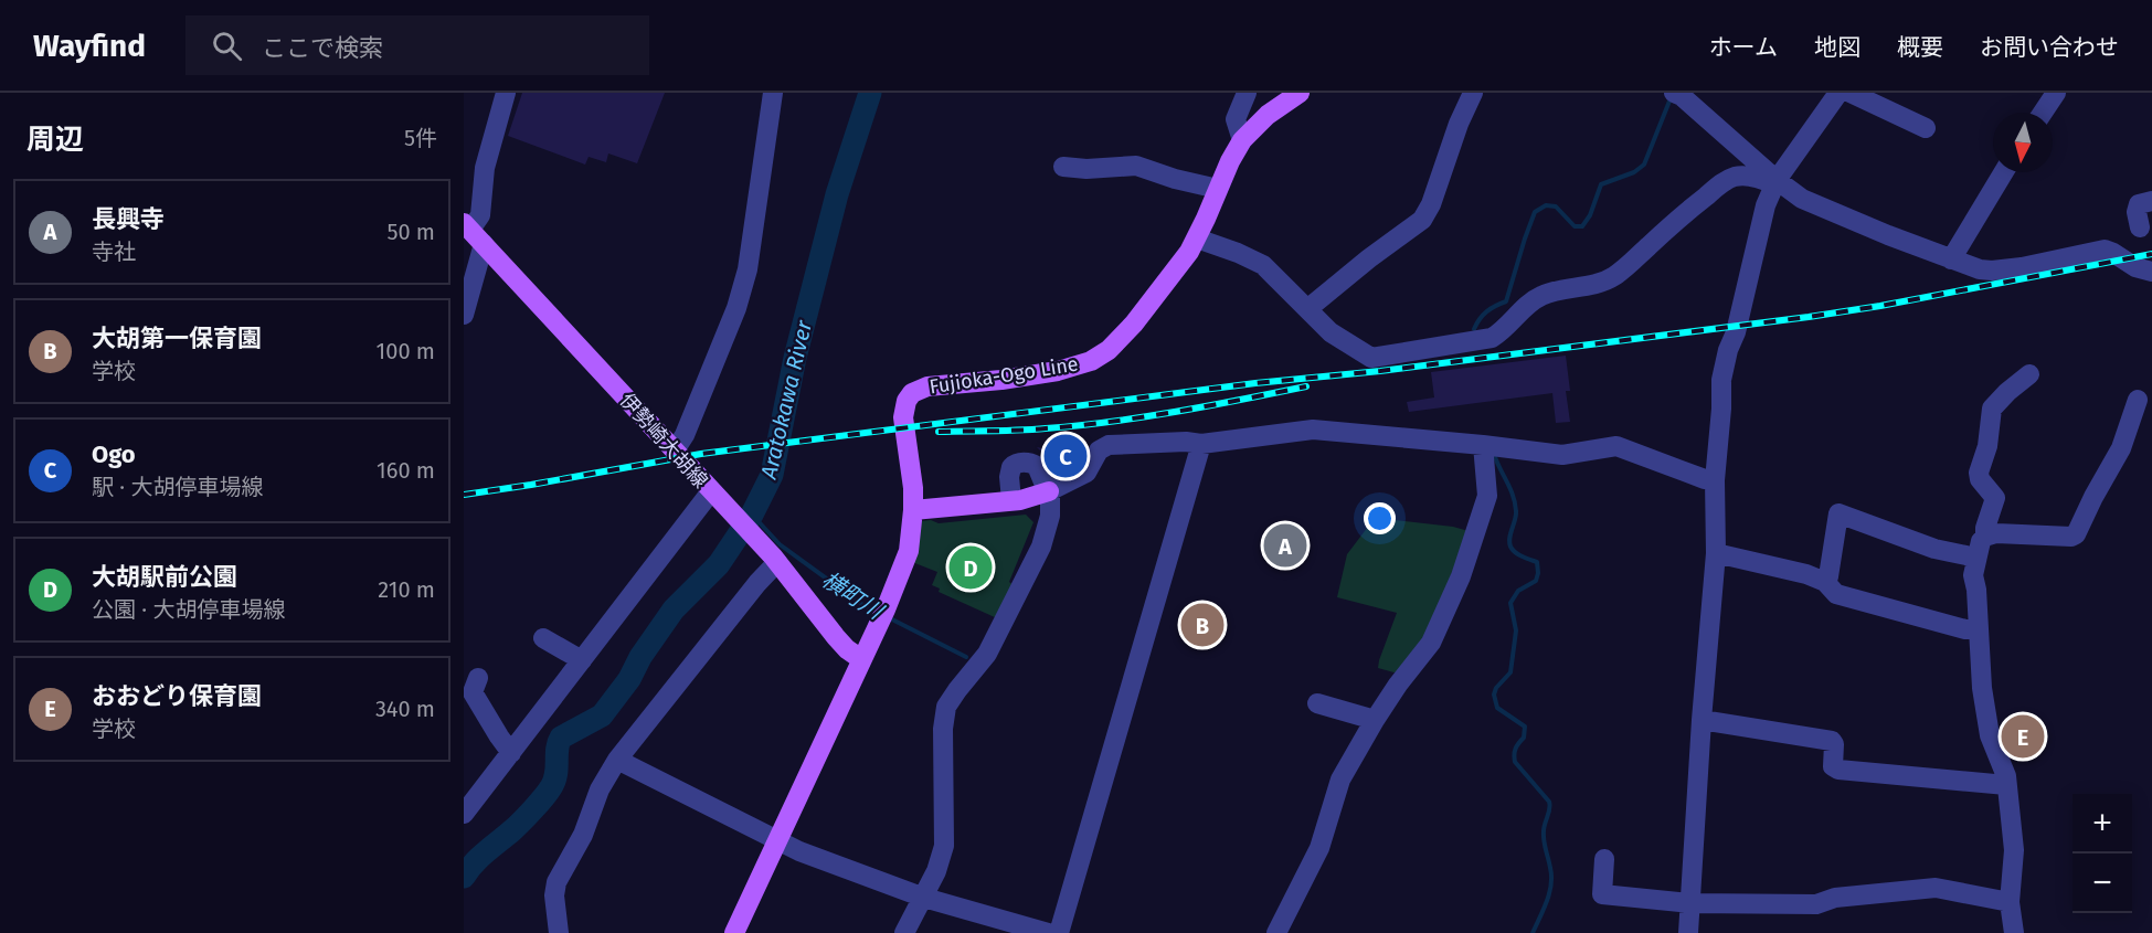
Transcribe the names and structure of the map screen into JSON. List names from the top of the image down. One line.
{"streets":{"main road":["Fujioka-Ogo Line","伊勢崎大胡線"]},"crossings":[["Fujioka-Ogo Line","伊勢崎大胡線"]],"water":["Aratokawa River","横町川"],"north":"bottom","page":{"header":"Wayfind","search":"ここで検索","nav":["ホーム","地図","概要","お問い合わせ"],"heading":["周辺","5件"],"list":[{"mark":"A","name":"長興寺","note":"寺社","value":"50 m"},{"mark":"B","name":"大胡第一保育園","note":"学校","value":"100 m"},{"mark":"C","name":"Ogo","note":"駅 · 大胡停車場線","value":"160 m"},{"mark":"D","name":"大胡駅前公園","note":"公園 · 大胡停車場線","value":"210 m"},{"mark":"E","name":"おおどり保育園","note":"学校","value":"340 m"}],"pins":["C","A","D","B","E"],"map_buttons":["+","−"]}}
